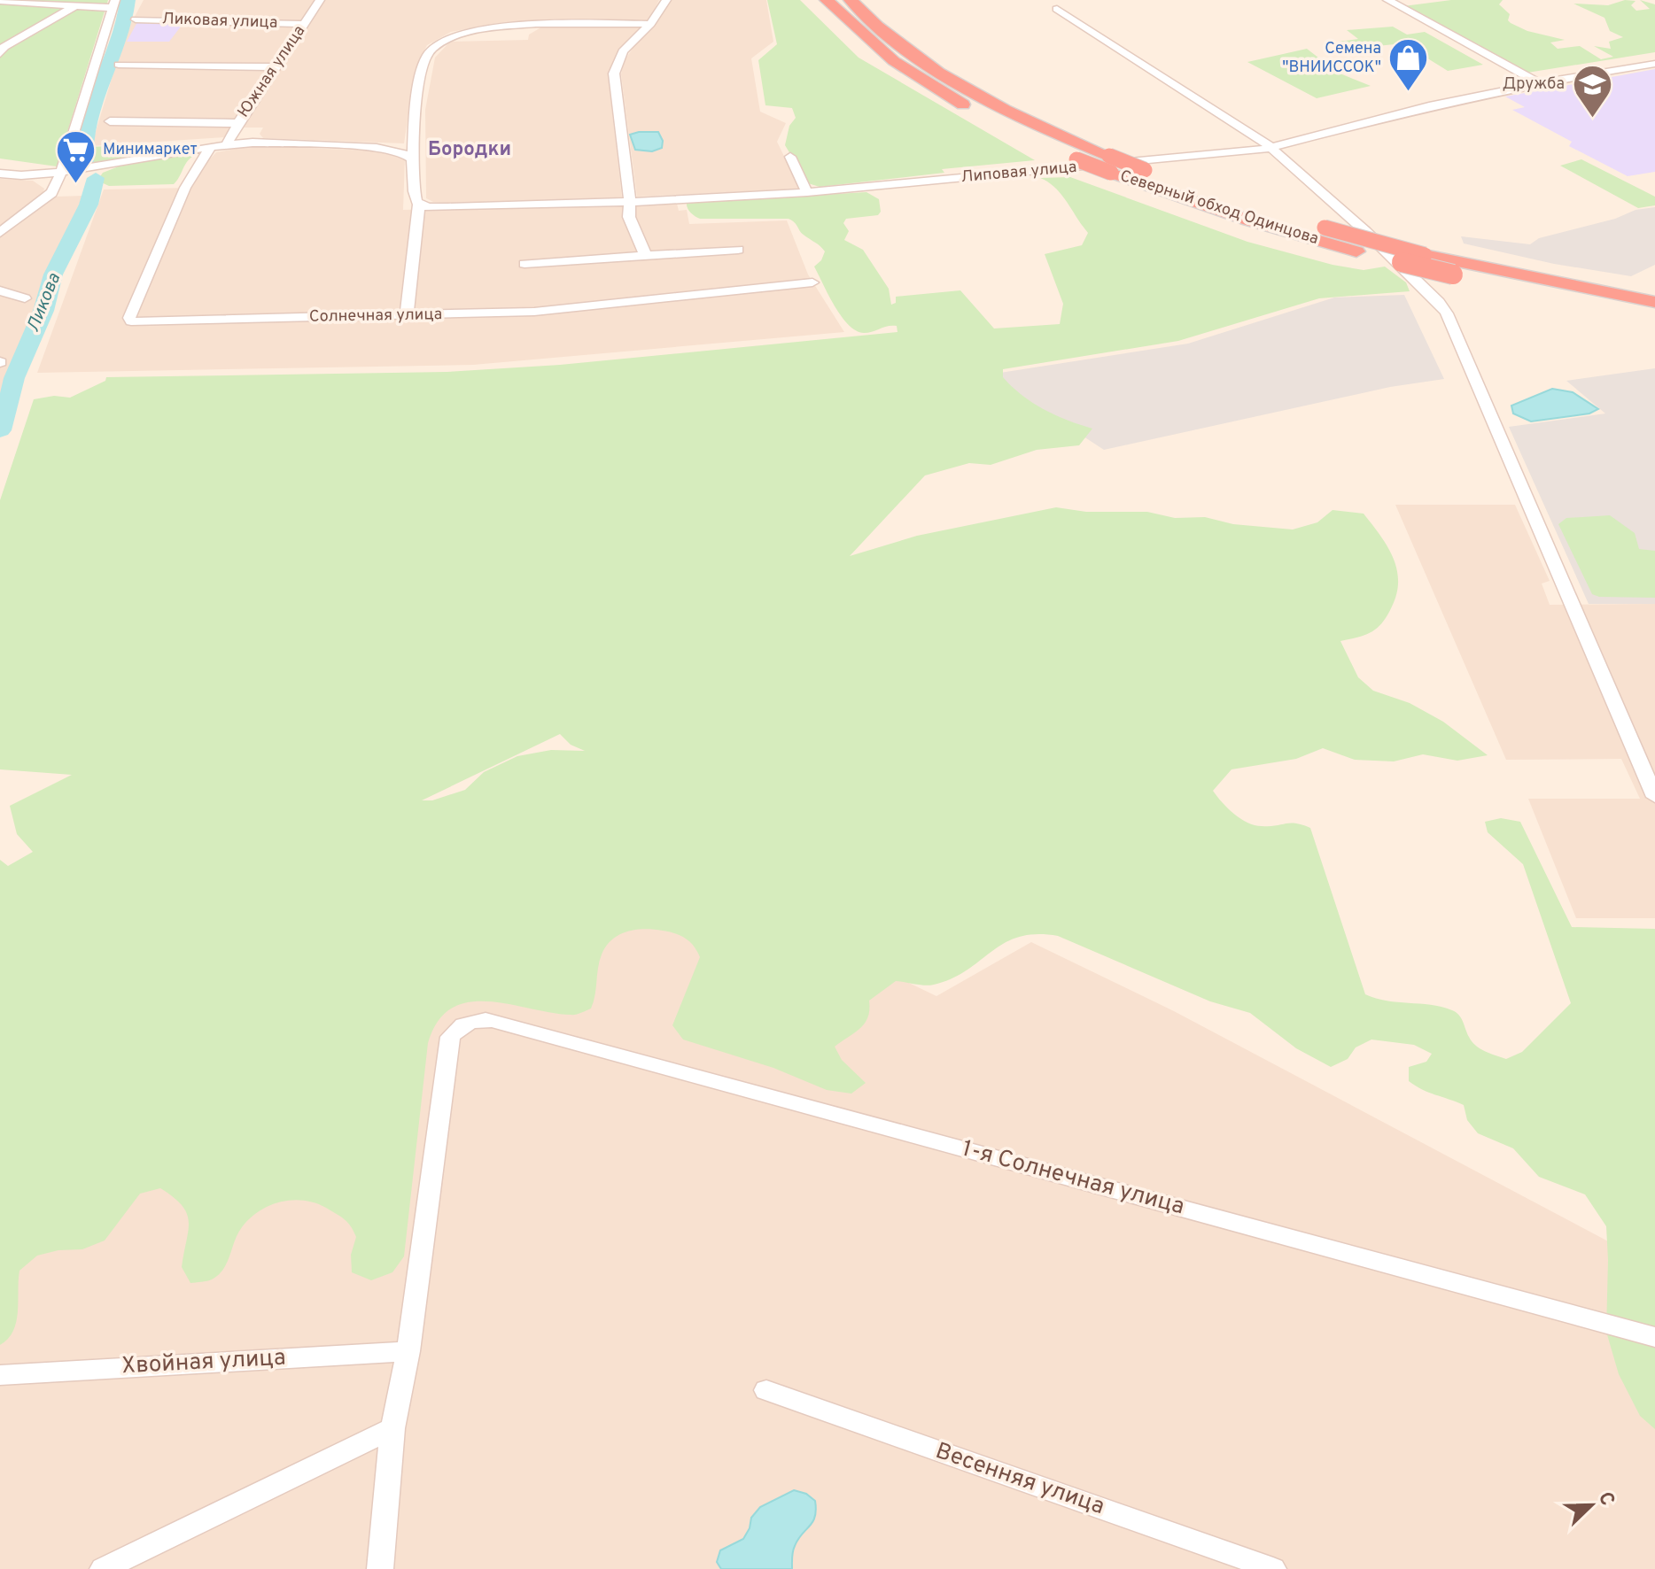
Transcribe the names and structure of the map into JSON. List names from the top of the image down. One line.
{"streets":{"highway":["Северный обход Одинцова"],"street":["Ликовая улица","Южная улица","Липовая улица","Солнечная улица","1-я Солнечная улица","Хвойная улица","Весенняя улица"]},"crossings":[["Ликовая улица","Южная улица"],["Южная улица","Солнечная улица"],["1-я Солнечная улица","Хвойная улица"]],"districts":["Бородки"],"water":["Ликова"],"places":{"shop":["Семена \"ВНИИССОК\""],"school or university":["Дружба"],"supermarket":["Минимаркет"]},"north":"top right"}
